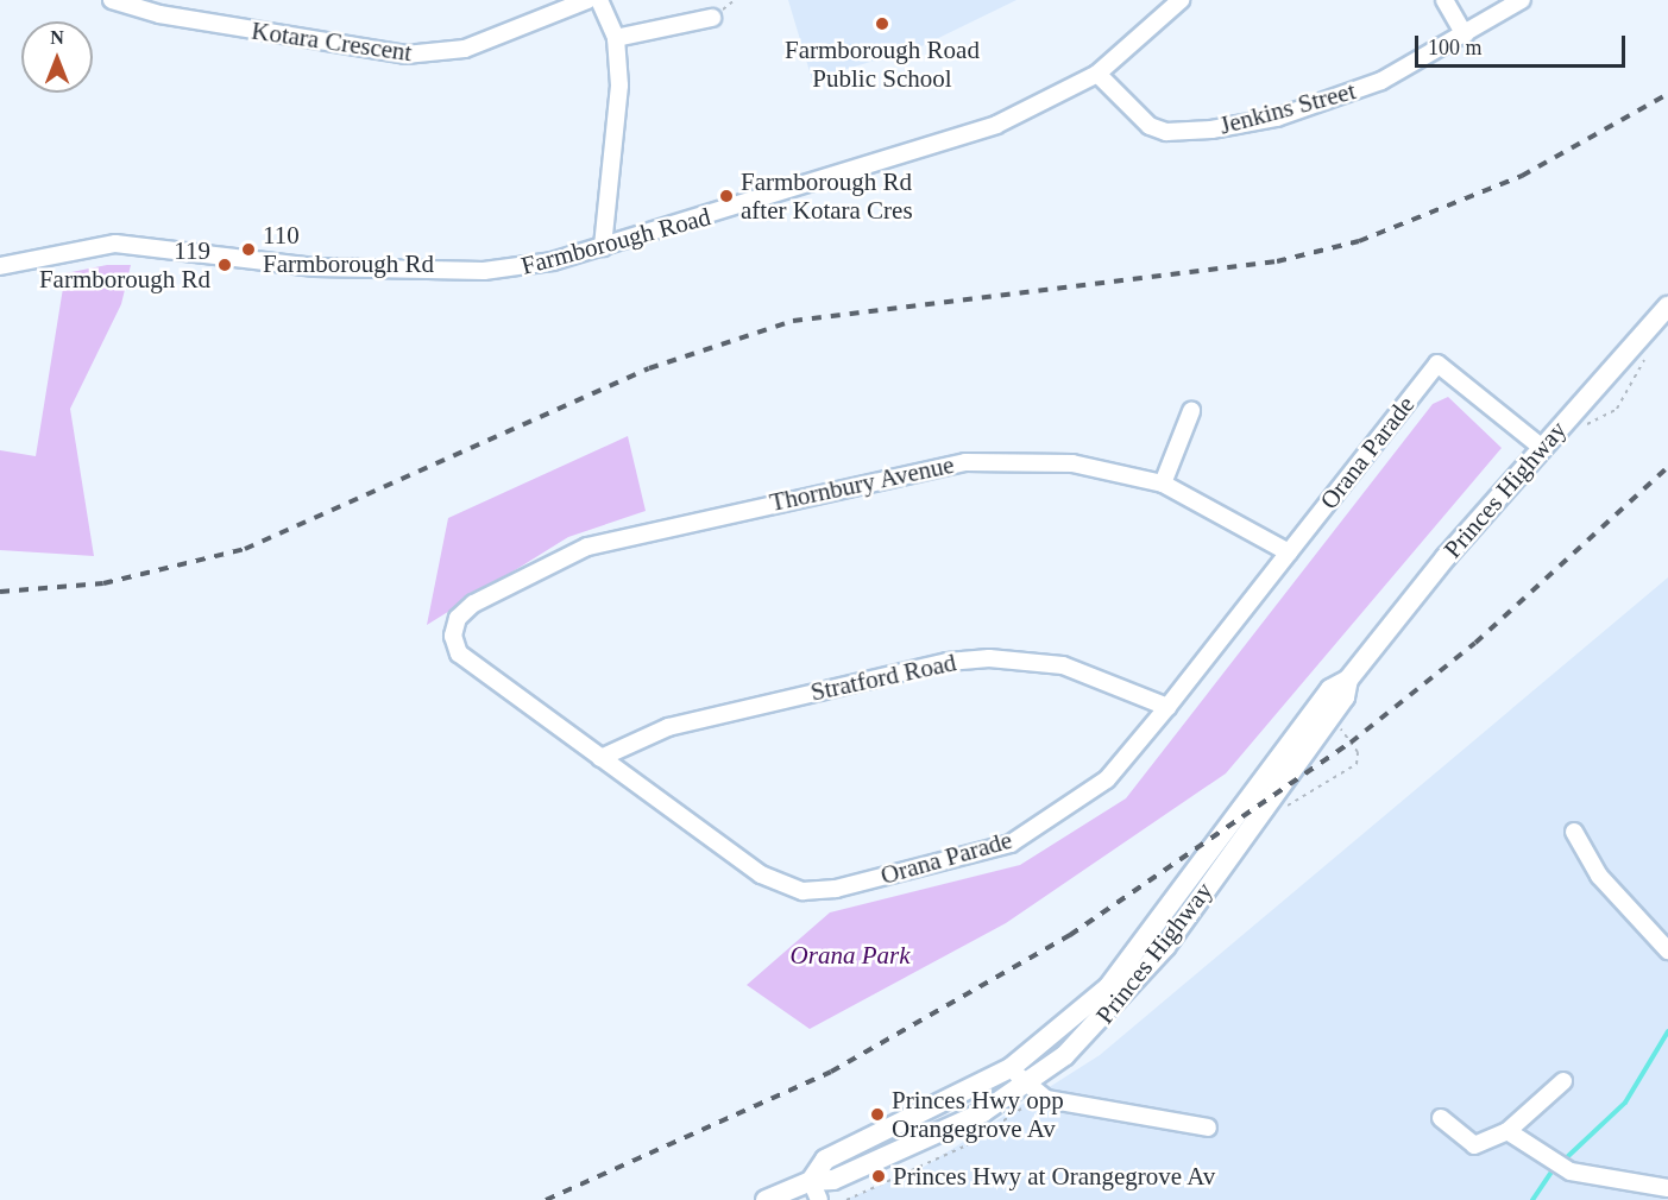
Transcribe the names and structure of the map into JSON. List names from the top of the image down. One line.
{"streets":{"main road":["Princes Highway"],"street":["Kotara Crescent","Jenkins Street","Farmborough Road","Orana Parade","Thornbury Avenue","Stratford Road"]},"crossings":[["Jenkins Street","Farmborough Road"],["Orana Parade","Thornbury Avenue"],["Orana Parade","Princes Highway"],["Orana Parade","Stratford Road"]],"parks":["Orana Park"],"places":["Farmborough Road Public School","Farmborough Rd after Kotara Cres","110 Farmborough Rd","119 Farmborough Rd","Princes Hwy opp Orangegrove Av","Princes Hwy at Orangegrove Av"],"scale_bar":"100 m","north":"top"}
